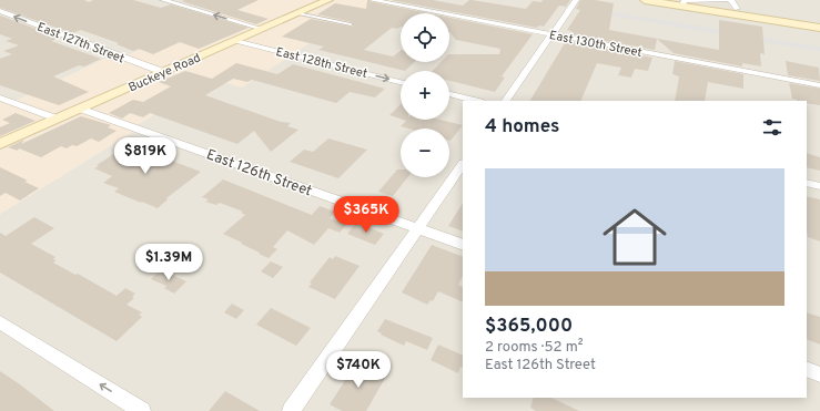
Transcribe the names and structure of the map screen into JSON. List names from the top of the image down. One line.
{"streets":{"street":["East 127th Street","East 130th Street","East 128th Street","Buckeye Road","East 126th Street"]},"crossings":[["East 127th Street","Buckeye Road"],["East 128th Street","Buckeye Road"],["Buckeye Road","East 126th Street"]],"one_way":["East 128th Street"],"page":{"map_buttons":["+","−"],"heading":"4 homes","price":["$819K","$365K","$1.39M","$740K"],"list":[{"name":"$365,000","note":"2 rooms · 52 m² · East 126th Street"}]}}
